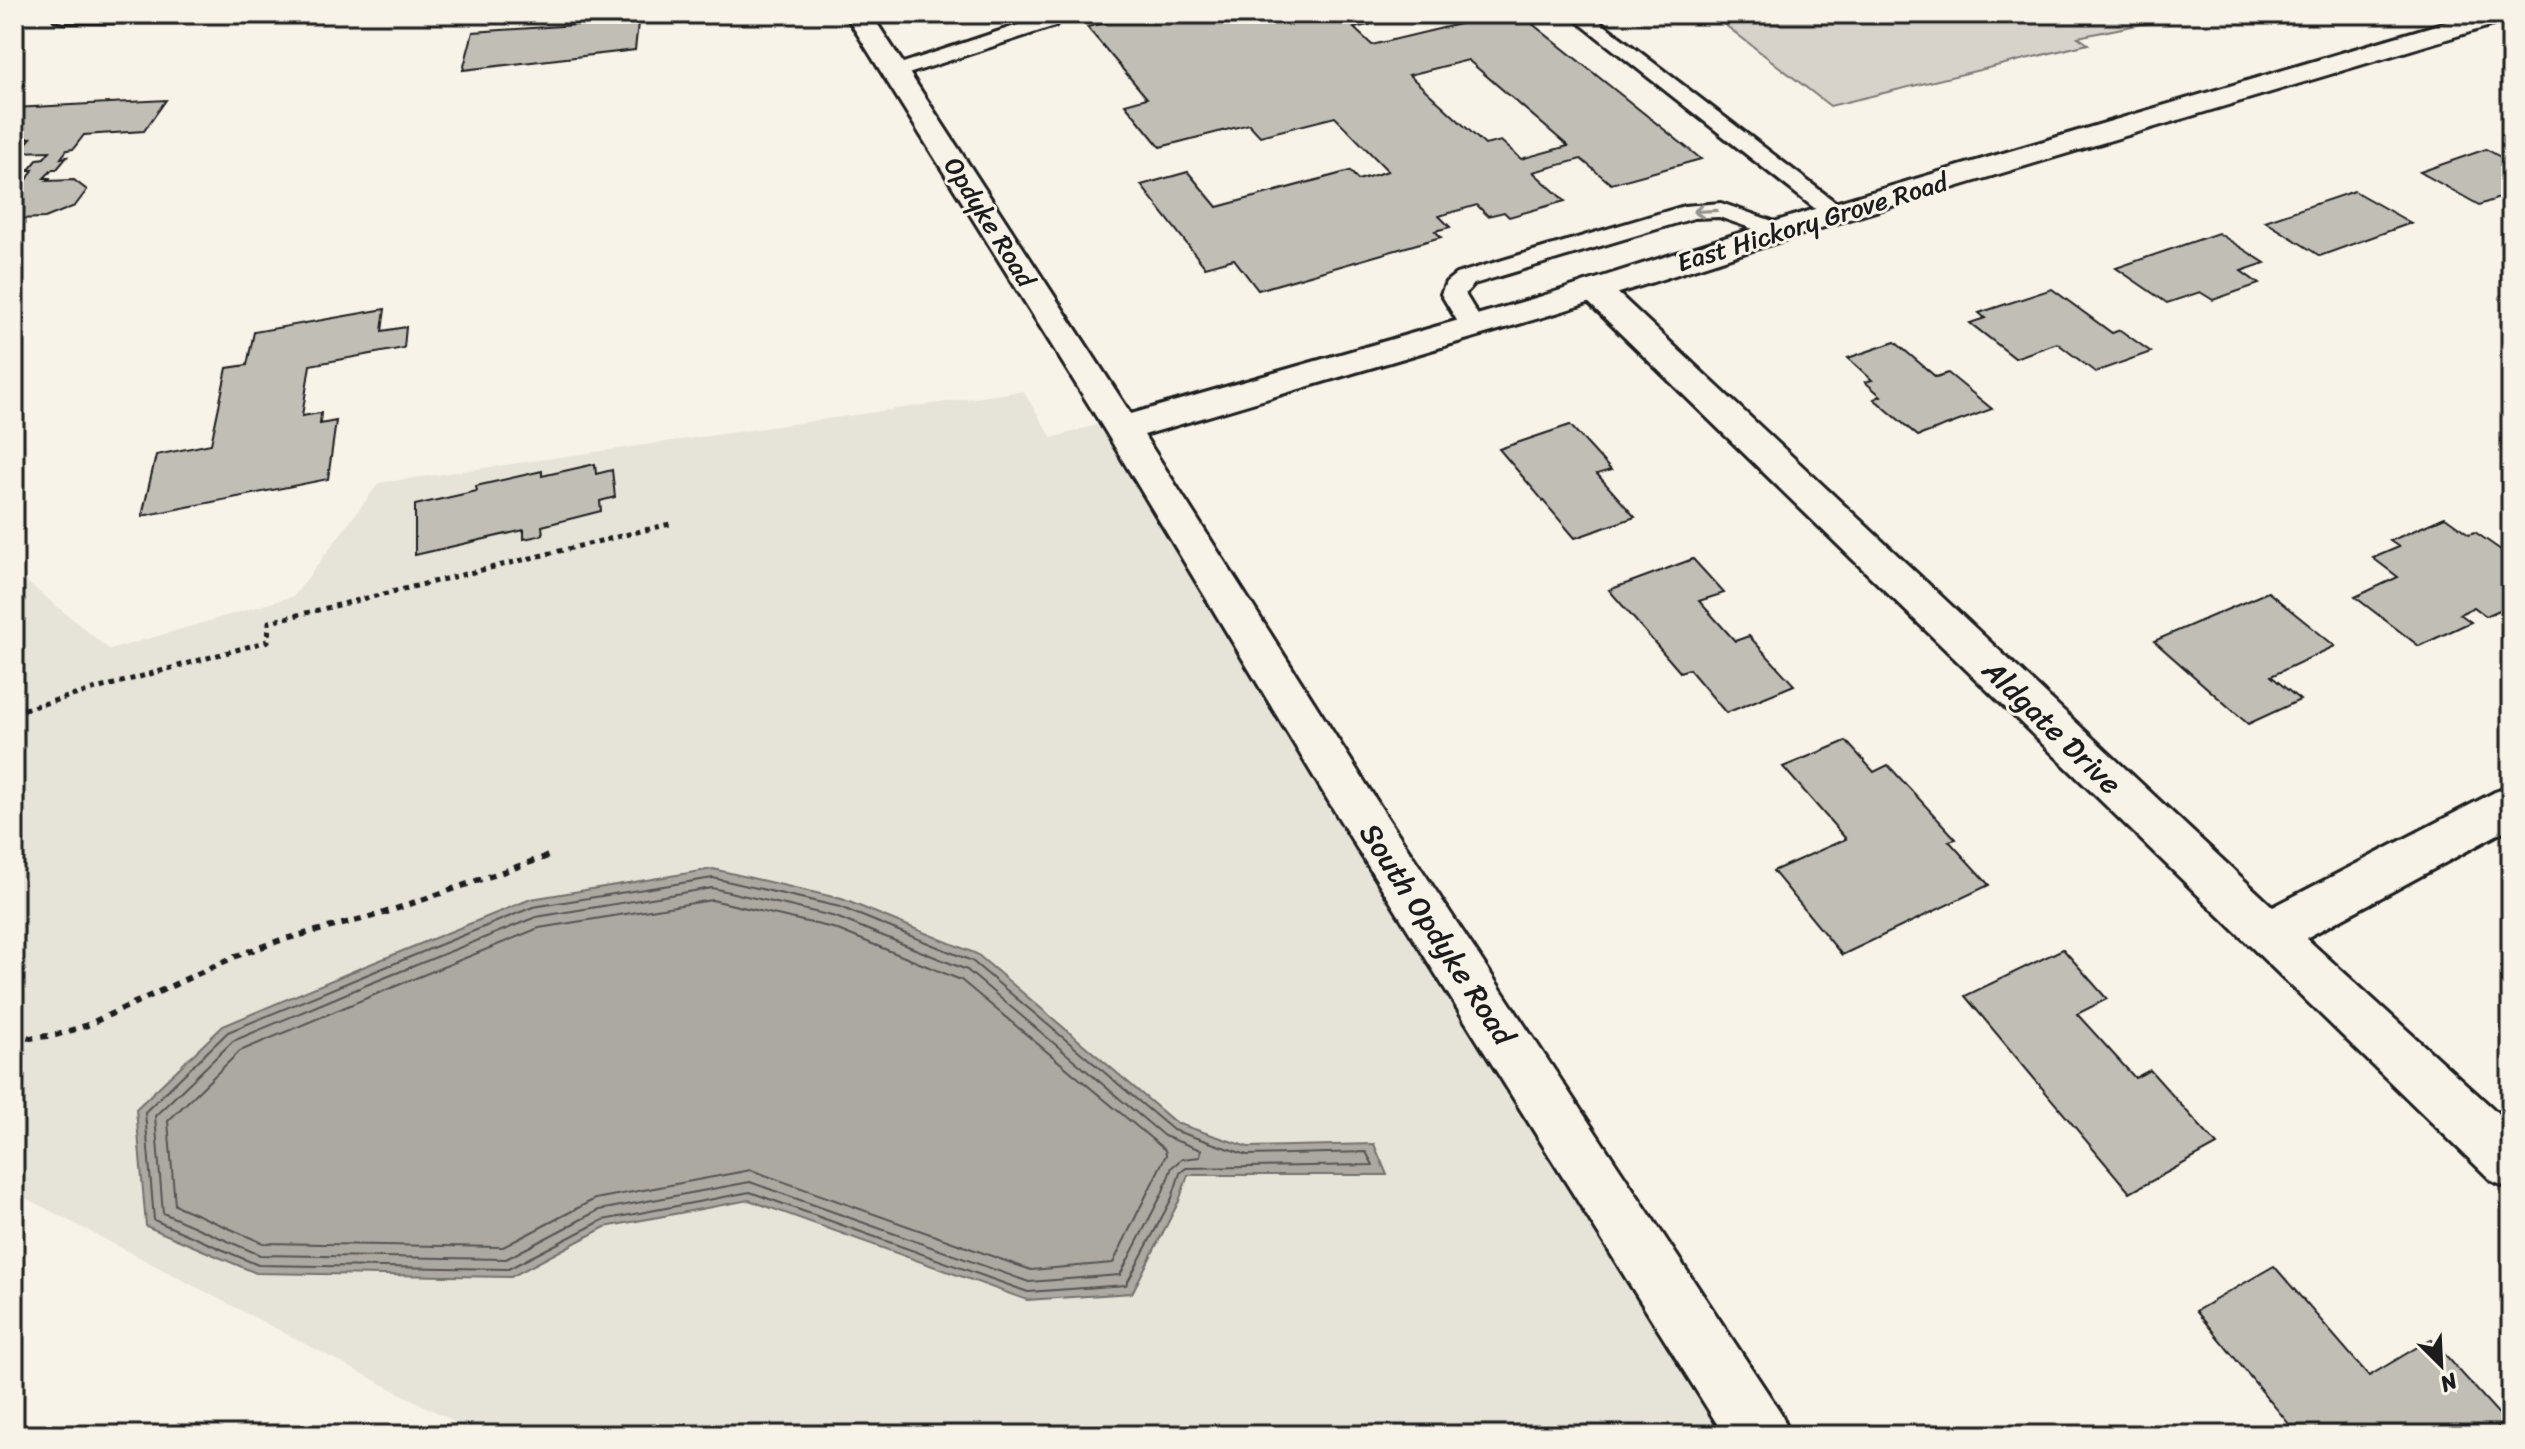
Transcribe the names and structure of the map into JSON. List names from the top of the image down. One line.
{"streets":{"street":["Opdyke Road","East Hickory Grove Road","Aldgate Drive","South Opdyke Road"]},"crossings":[["Opdyke Road","East Hickory Grove Road"],["Opdyke Road","South Opdyke Road"],["East Hickory Grove Road","Aldgate Drive"],["East Hickory Grove Road","South Opdyke Road"]],"north":"bottom right"}
